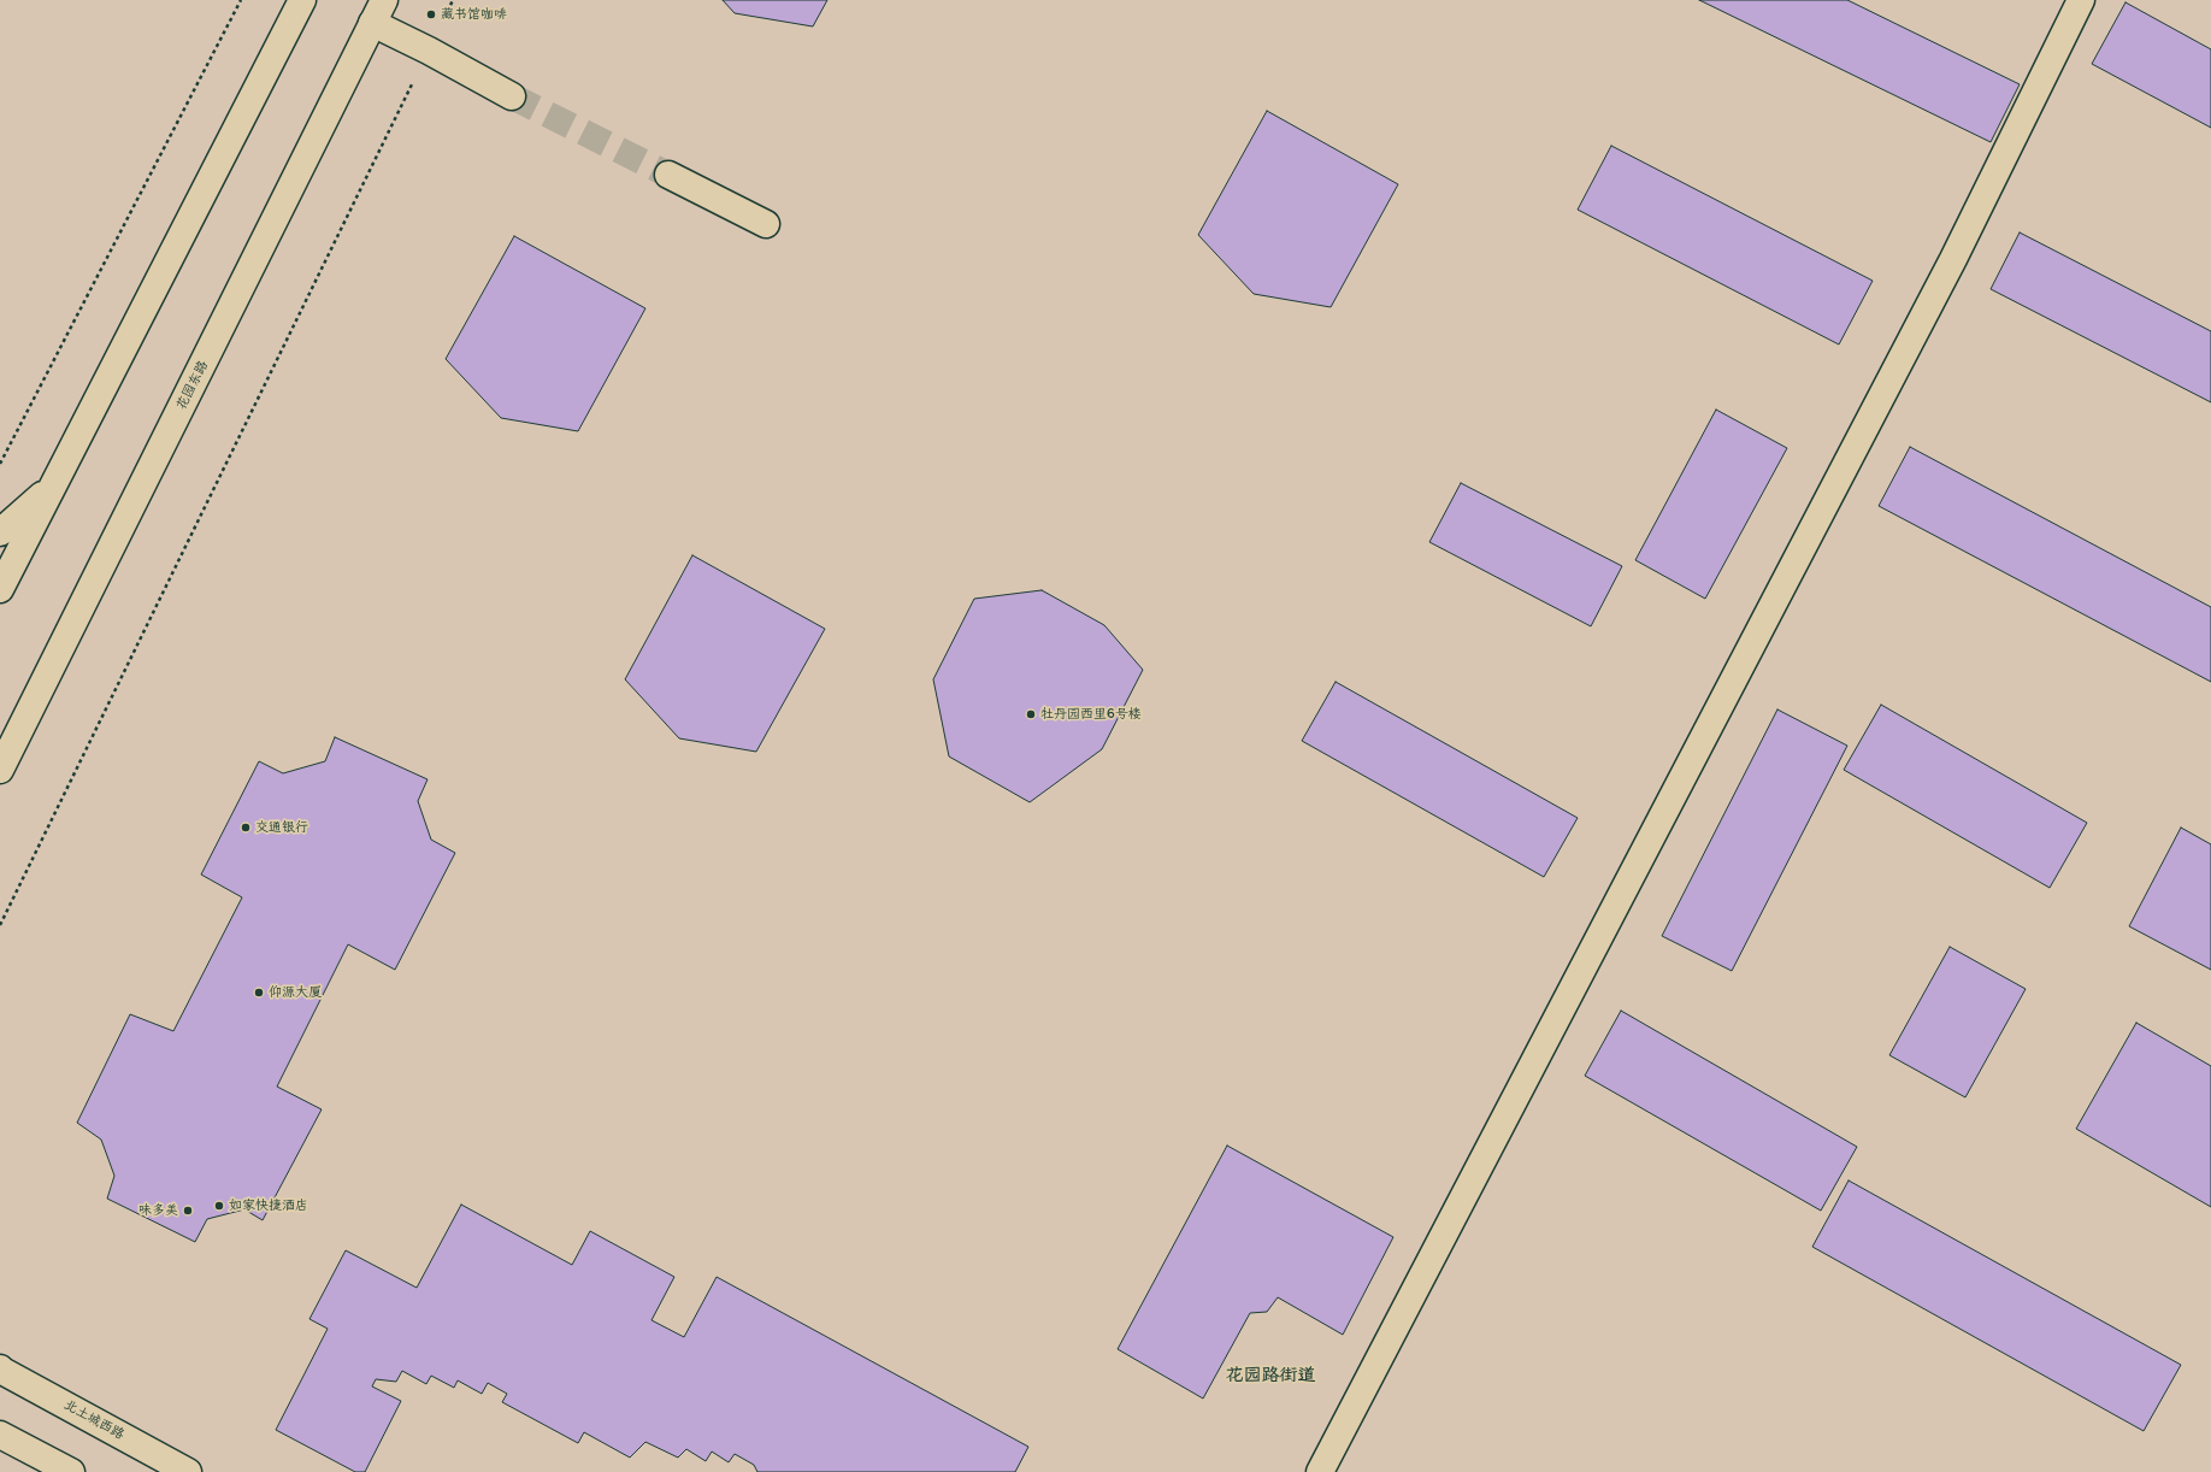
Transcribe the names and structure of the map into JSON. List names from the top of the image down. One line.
{"streets":{"street":["花园东路","北土城西路"]},"districts":["花园路街道"],"places":["藏书馆咖啡","牡丹园西里6号楼","交通银行","仰源大厦","如家快捷酒店","味多美"]}
